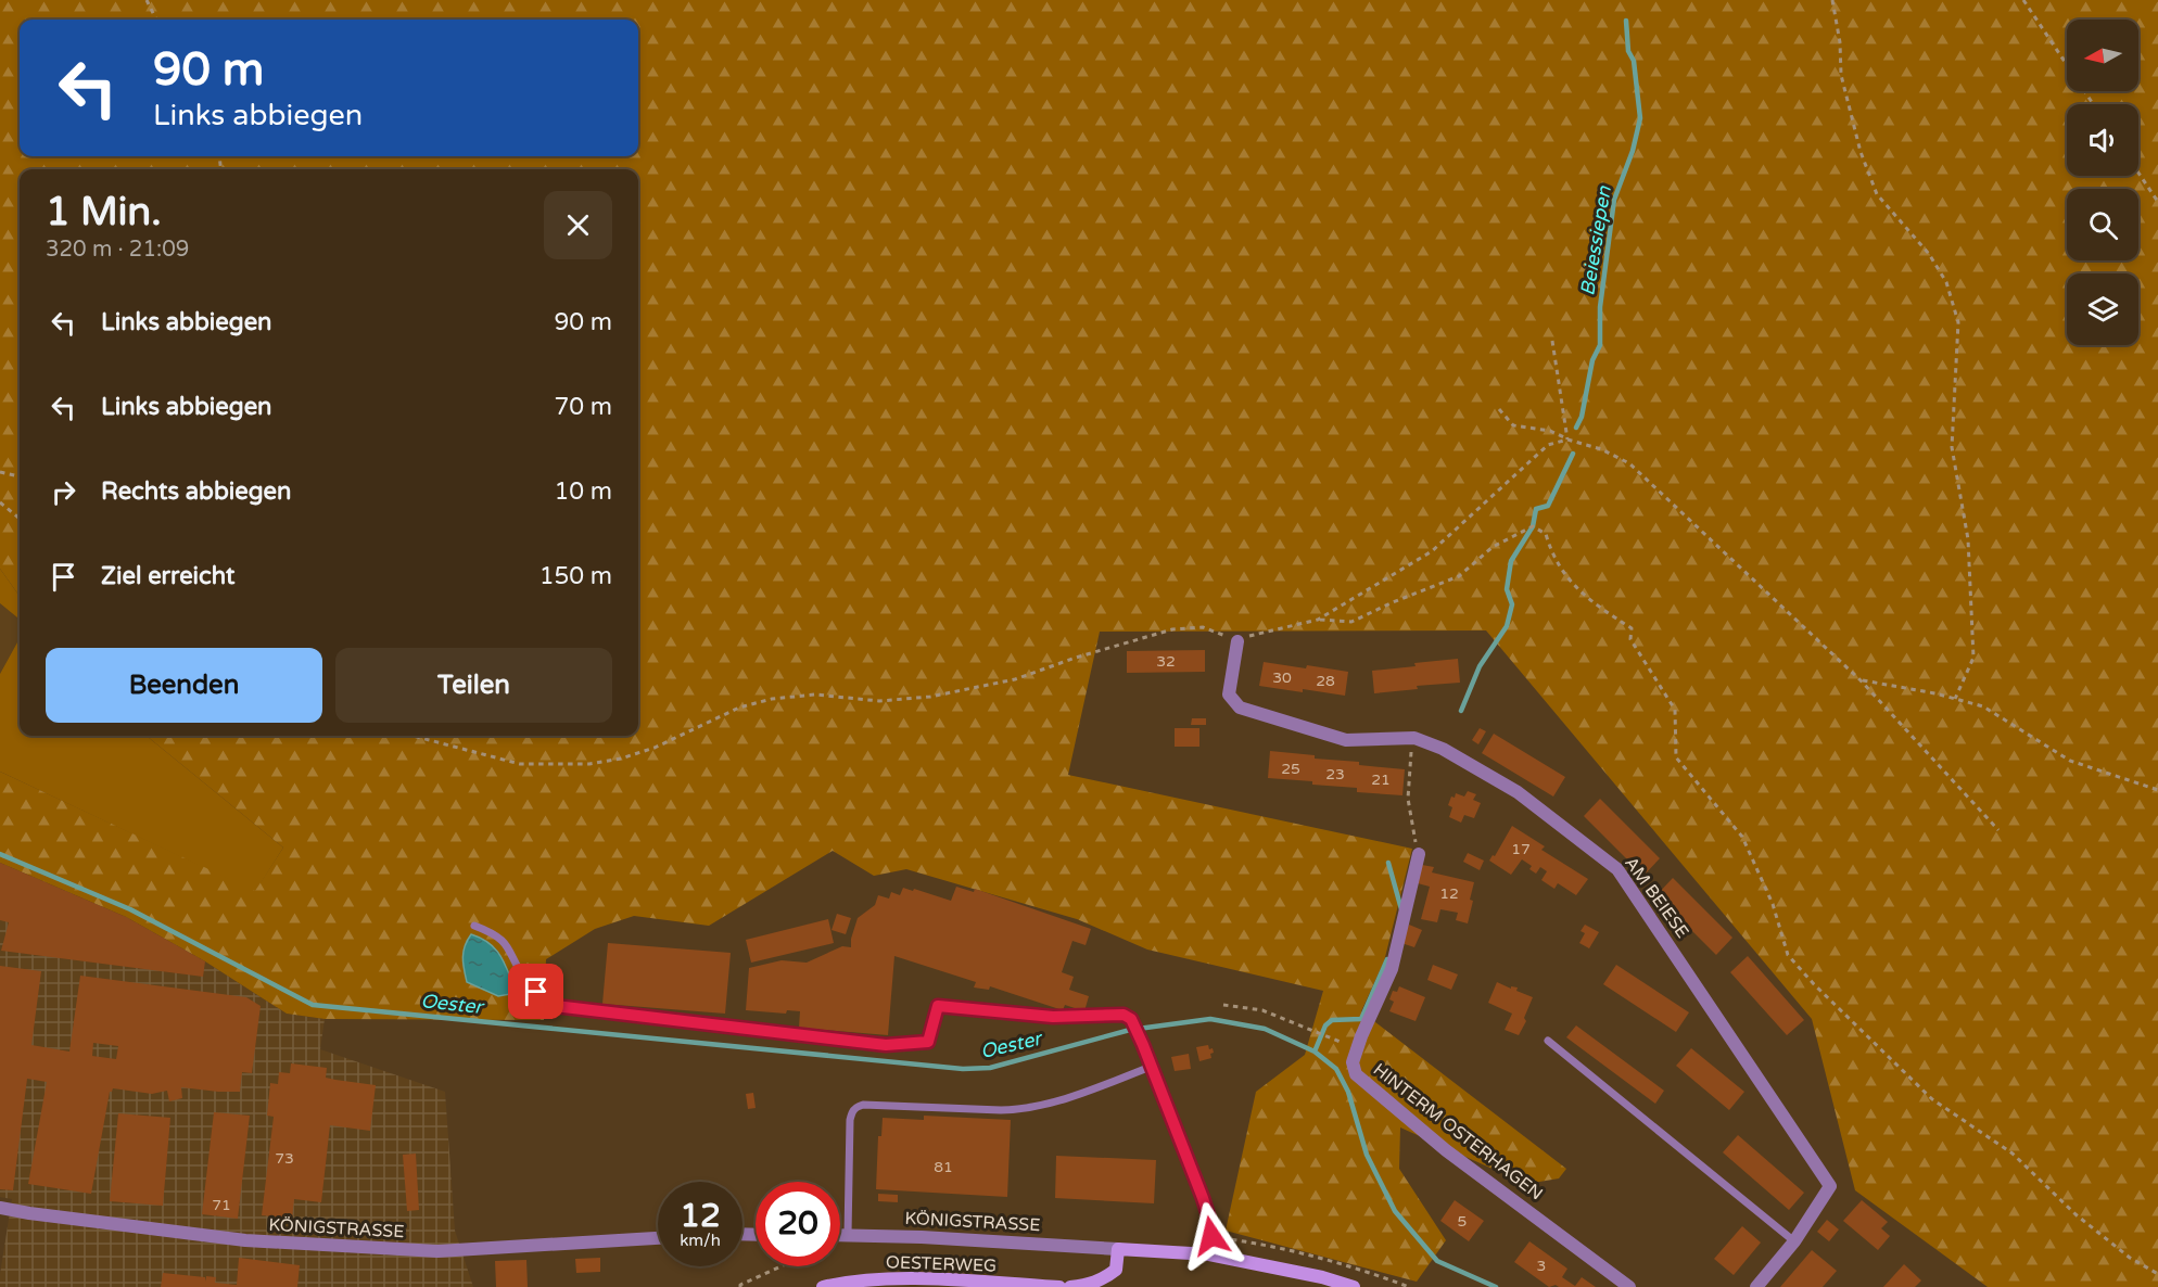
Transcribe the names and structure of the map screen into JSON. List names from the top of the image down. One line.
{"streets":{"main road":["OESTERWEG"],"street":["AM BEIESE","HINTERM OSTERHAGEN","KÖNIGSTRASSE"]},"water":["Beiessiepen","Oester"],"house_numbers":["32","30","28","25","23","21","17","12","73","81","71","5","3"],"north":"left","page":{"turn":["90 m","Links abbiegen"],"heading":["1 Min.","320 m · 21:09"],"list":[{"name":"Links abbiegen","value":"90 m"},{"name":"Links abbiegen","value":"70 m"},{"name":"Rechts abbiegen","value":"10 m"},{"name":"Ziel erreicht","value":"150 m"}],"buttons":["Beenden","Teilen"],"speed":"12 km/h","limit":"20"}}
